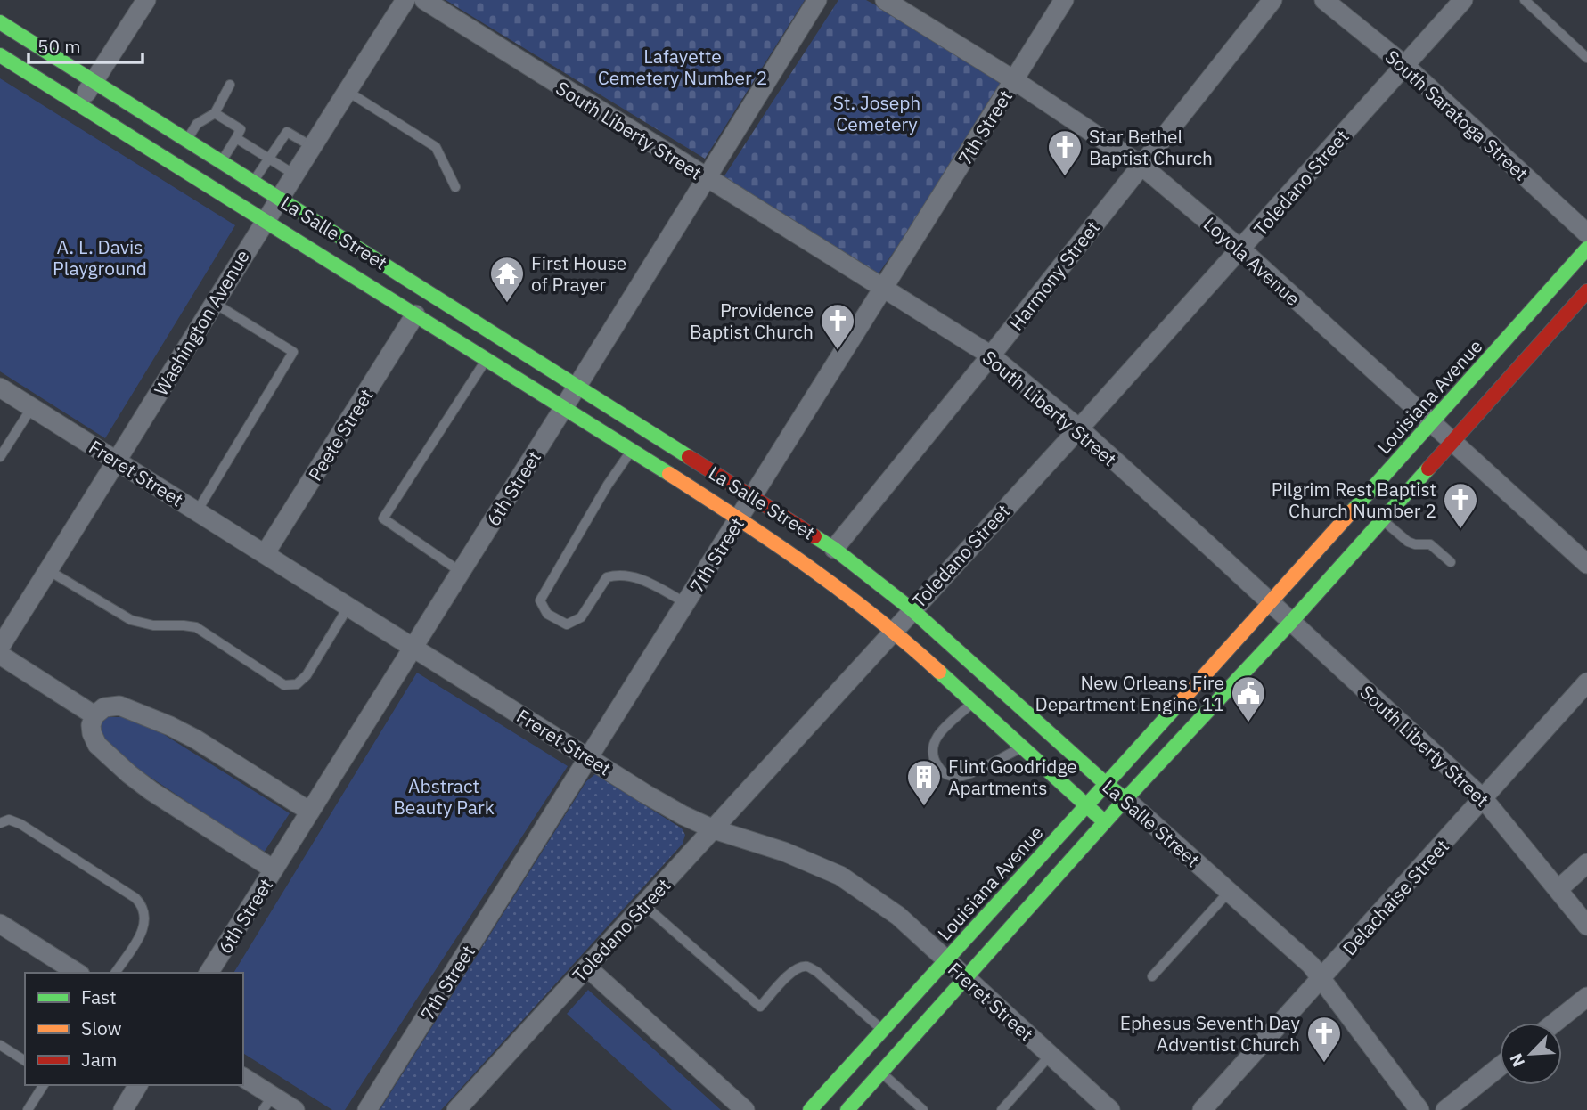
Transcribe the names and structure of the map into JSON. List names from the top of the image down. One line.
{"streets":{"street":["South Saratoga Street","7th Street","South Liberty Street","Toledano Street","La Salle Street","Loyola Avenue","Harmony Street","Washington Avenue","Louisiana Avenue","Peete Street","Freret Street","6th Street","Delachaise Street"]},"crossings":[["South Saratoga Street","Toledano Street"],["7th Street","South Liberty Street"],["7th Street","La Salle Street"],["7th Street","Loyola Avenue"],["7th Street","Freret Street"],["South Liberty Street","Toledano Street"],["South Liberty Street","Harmony Street"],["South Liberty Street","Louisiana Avenue"],["South Liberty Street","6th Street"],["South Liberty Street","Delachaise Street"],["Toledano Street","La Salle Street"],["Toledano Street","Loyola Avenue"],["Toledano Street","Freret Street"],["La Salle Street","Harmony Street"],["La Salle Street","Washington Avenue"],["La Salle Street","Louisiana Avenue"],["La Salle Street","Peete Street"],["La Salle Street","6th Street"],["La Salle Street","Delachaise Street"],["Loyola Avenue","Harmony Street"],["Loyola Avenue","Louisiana Avenue"],["Washington Avenue","Freret Street"],["Louisiana Avenue","Freret Street"],["Peete Street","Freret Street"],["Freret Street","6th Street"]],"parks":["Lafayette Cemetery Number 2","St. Joseph Cemetery","A. L. Davis Playground","Abstract Beauty Park"],"places":{"church":["Star Bethel Baptist Church","Providence Baptist Church","Pilgrim Rest Baptist Church Number 2","Ephesus Seventh Day Adventist Church"],"temple":["First House of Prayer"],"public building":["New Orleans Fire Department Engine 11"],"building":["Flint Goodridge Apartments"]},"legend":["Fast","Slow","Jam"],"scale_bar":"50 m","north":"bottom left"}
